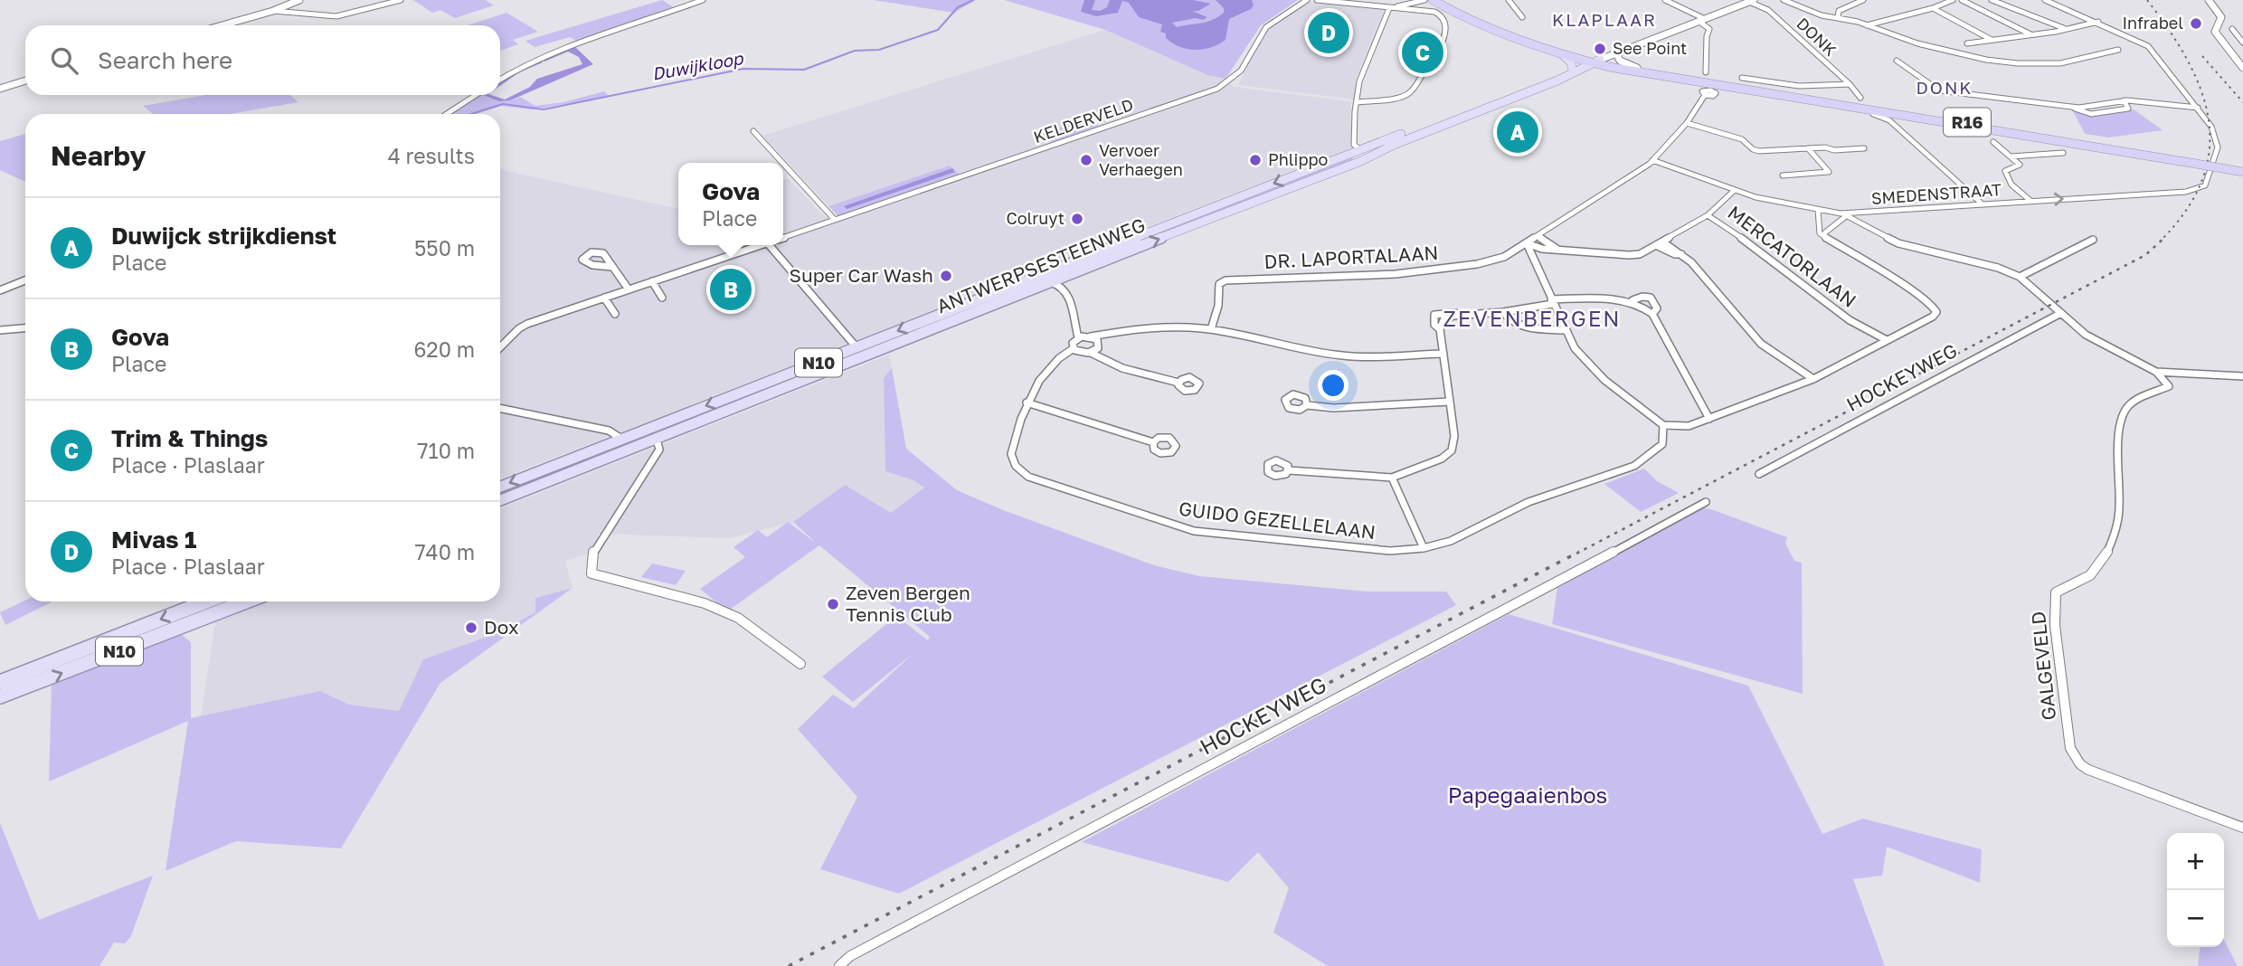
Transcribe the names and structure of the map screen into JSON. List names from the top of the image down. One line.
{"streets":{"highway":["R16"],"main road":["ANTWERPSESTEENWEG","N10"],"street":["DONK","KELDERVELD","SMEDENSTRAAT","MERCATORLAAN","DR. LAPORTALAAN","HOCKEYWEG","GUIDO GEZELLELAAN","GALGEVELD"]},"crossings":[["DONK","ANTWERPSESTEENWEG"],["R16","ANTWERPSESTEENWEG"],["SMEDENSTRAAT","DR. LAPORTALAAN"],["ANTWERPSESTEENWEG","N10"]],"districts":["KLAPLAAR","DONK","ZEVENBERGEN"],"water":["Duwijkloop"],"parks":["Papegaaienbos"],"places":["Infrabel","See Point","Vervoer Verhaegen","Phlippo","Colruyt","Super Car Wash","Zeven Bergen Tennis Club","Dox"],"page":{"pins":["D","C","A","B"],"search":"Search here","heading":["Nearby","4 results"],"popup":["Gova","Place"],"list":[{"mark":"A","name":"Duwijck strijkdienst","note":"Place","value":"550 m"},{"mark":"B","name":"Gova","note":"Place","value":"620 m"},{"mark":"C","name":"Trim & Things","note":"Place · Plaslaar","value":"710 m"},{"mark":"D","name":"Mivas 1","note":"Place · Plaslaar","value":"740 m"}],"map_buttons":["+","−"]}}
